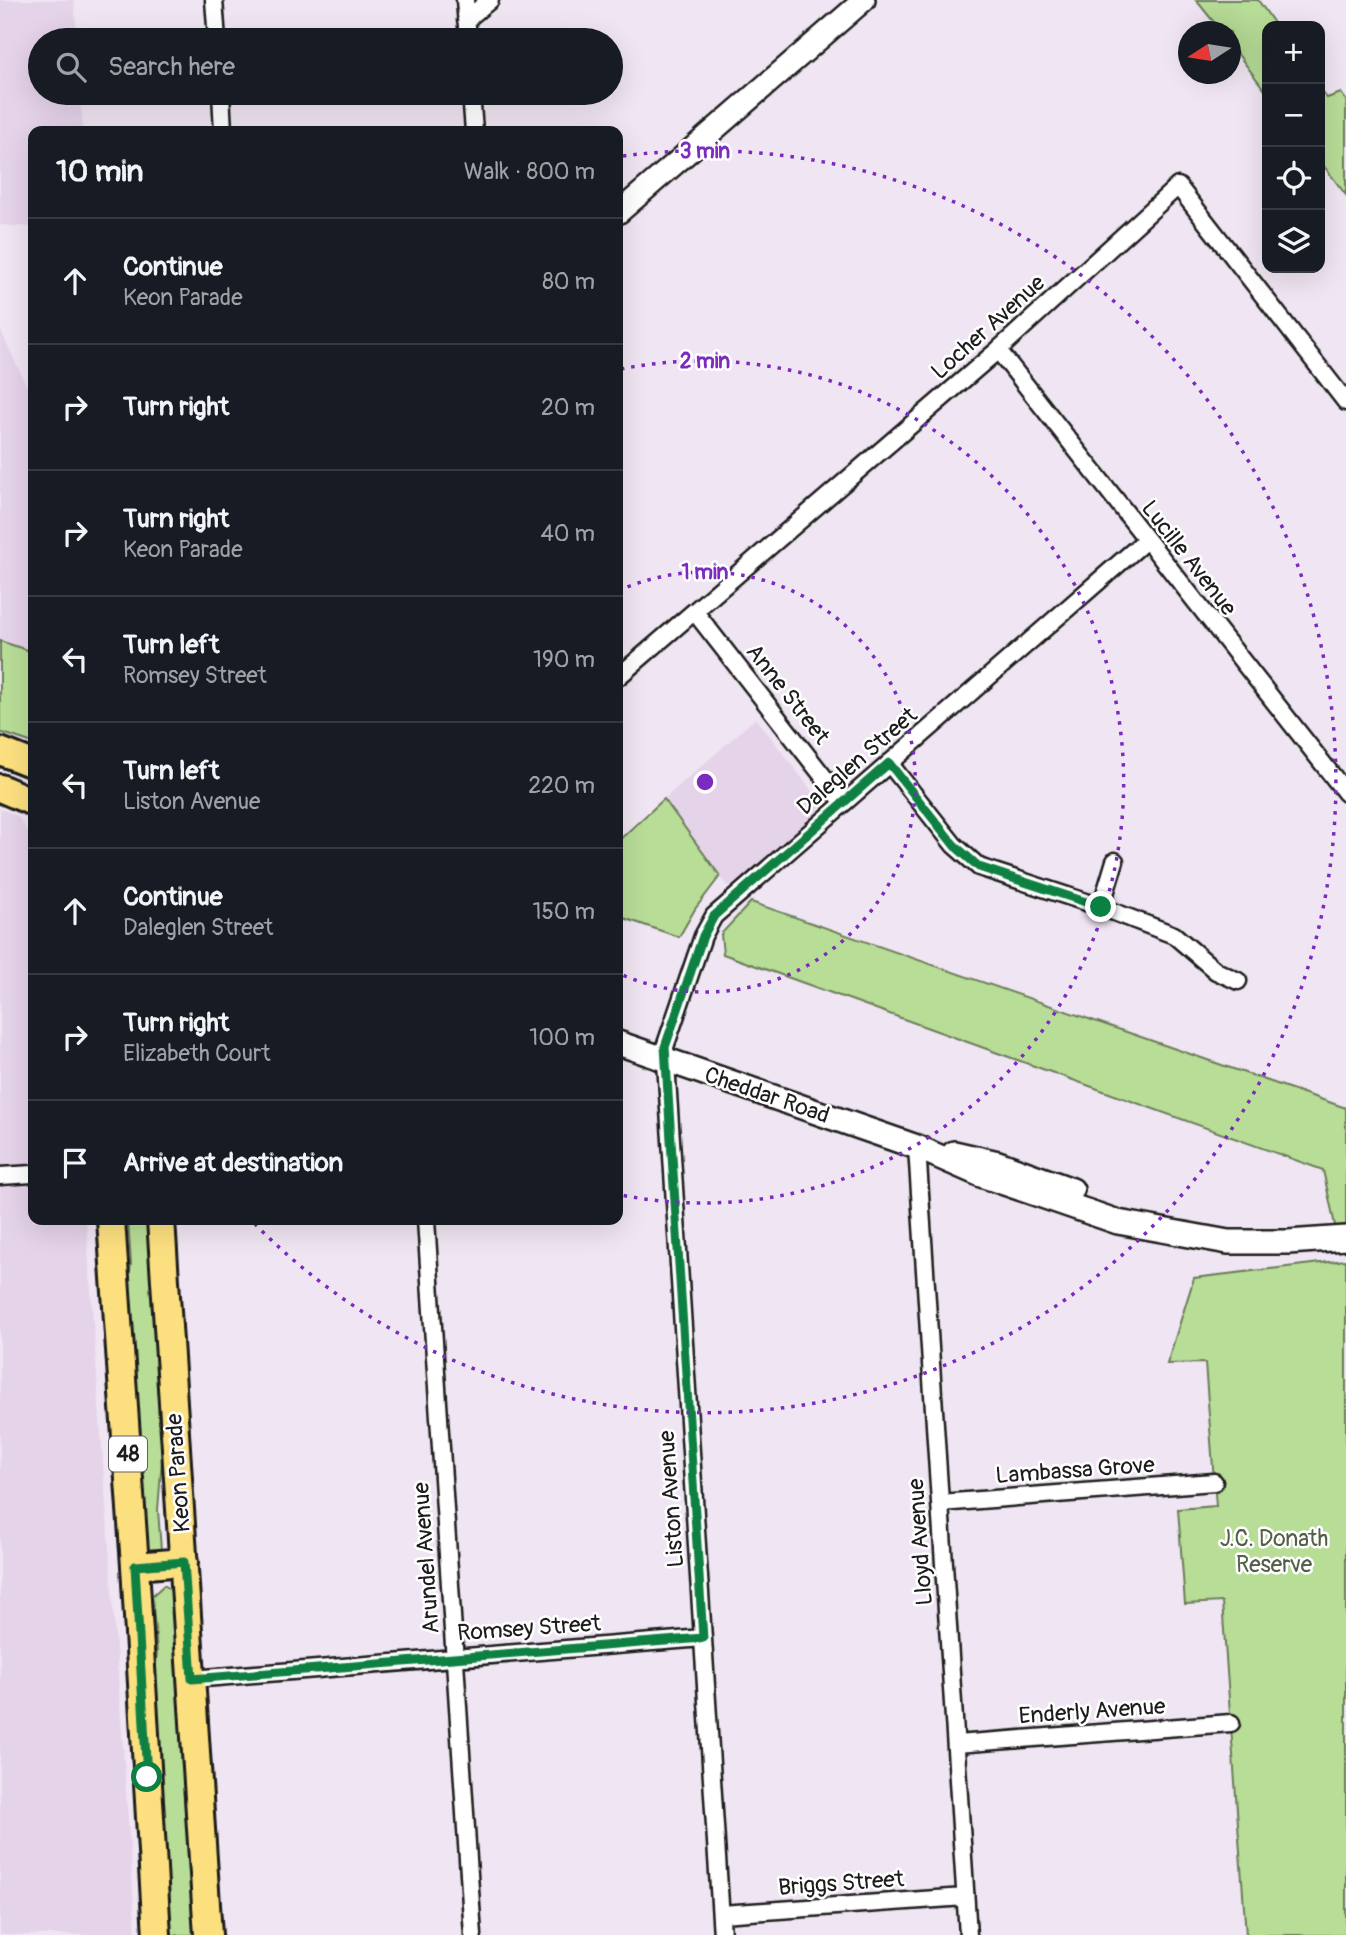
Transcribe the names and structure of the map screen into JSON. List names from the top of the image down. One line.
{"streets":{"main road":["Cheddar Road","48","Keon Parade"],"street":["Locher Avenue","Lucille Avenue","Anne Street","Daleglen Street","Lambassa Grove","Liston Avenue","Lloyd Avenue","Arundel Avenue","Romsey Street","Enderly Avenue","Briggs Street"]},"crossings":[["Locher Avenue","Lucille Avenue"],["Locher Avenue","Anne Street"],["Lucille Avenue","Daleglen Street"],["Anne Street","Daleglen Street"],["Daleglen Street","Cheddar Road"],["Daleglen Street","Liston Avenue"],["Cheddar Road","Liston Avenue"],["Cheddar Road","Lloyd Avenue"],["Lambassa Grove","Lloyd Avenue"],["Keon Parade","Romsey Street"],["Liston Avenue","Romsey Street"],["Liston Avenue","Briggs Street"],["Lloyd Avenue","Enderly Avenue"],["Lloyd Avenue","Briggs Street"],["Arundel Avenue","Romsey Street"]],"parks":["J.C. Donath Reserve"],"north":"left","page":{"map_buttons":["+","−"],"search":"Search here","heading":["10 min","Walk · 800 m"],"list":[["Continue","Keon Parade","80 m"],["Turn right","20 m"],["Turn right","Keon Parade","40 m"],["Turn left","Romsey Street","190 m"],["Turn left","Liston Avenue","220 m"],["Continue","Daleglen Street","150 m"],["Turn right","Elizabeth Court","100 m"],"Arrive at destination"]},"rings":["3 min","2 min","1 min"]}
